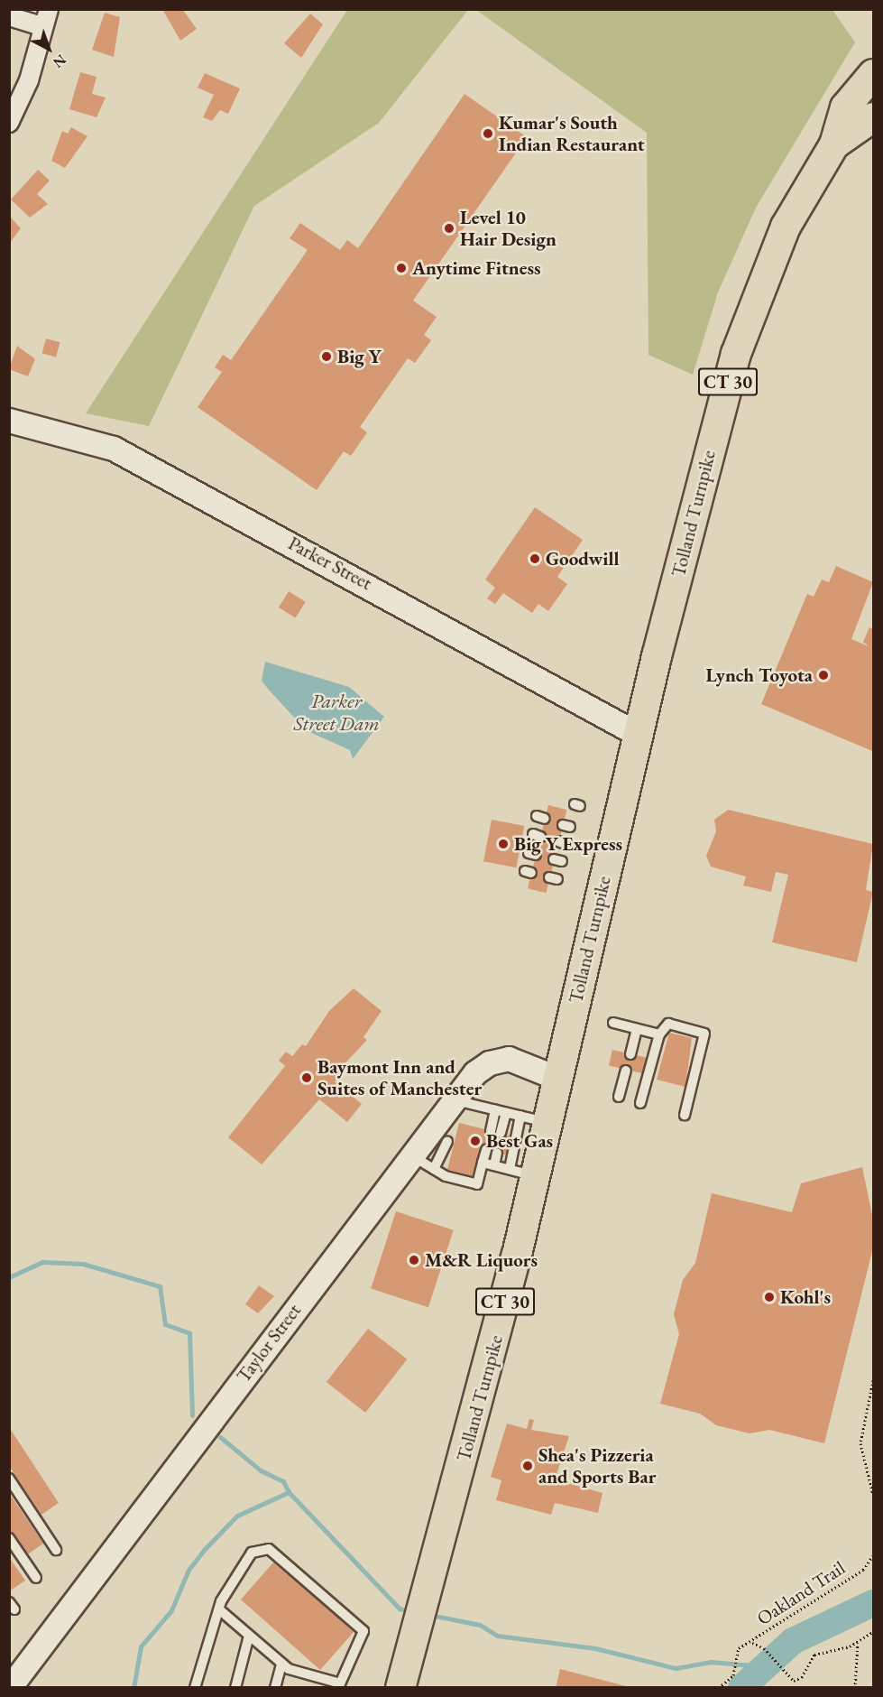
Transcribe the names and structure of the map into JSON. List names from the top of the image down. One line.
{"streets":{"main road":["CT 30","Tolland Turnpike"],"street":["Parker Street","Taylor Street"],"path":["Oakland Trail"]},"crossings":[["Tolland Turnpike","Parker Street"],["Tolland Turnpike","Taylor Street"]],"water":["Parker Street Dam"],"places":["Kumar's South Indian Restaurant","Level 10 Hair Design","Anytime Fitness","Big Y","Goodwill","Lynch Toyota","Big Y Express","Baymont Inn and Suites of Manchester","Best Gas","M&R Liquors","Kohl's","Shea's Pizzeria and Sports Bar"],"north":"bottom right"}
